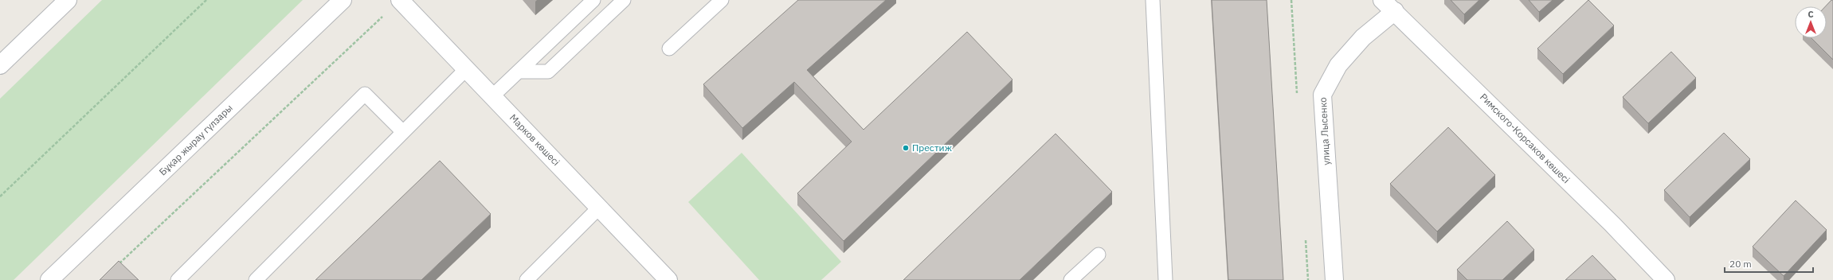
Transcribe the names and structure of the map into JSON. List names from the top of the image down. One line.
{"streets":{"street":["улица Лысенко","Римского-Корсаков көшесі","Бұқар жырау гүлзары","Марков көшесі"]},"crossings":[["улица Лысенко","Римского-Корсаков көшесі"]],"places":["Престиж"],"scale_bar":"20 m","north":"top"}
